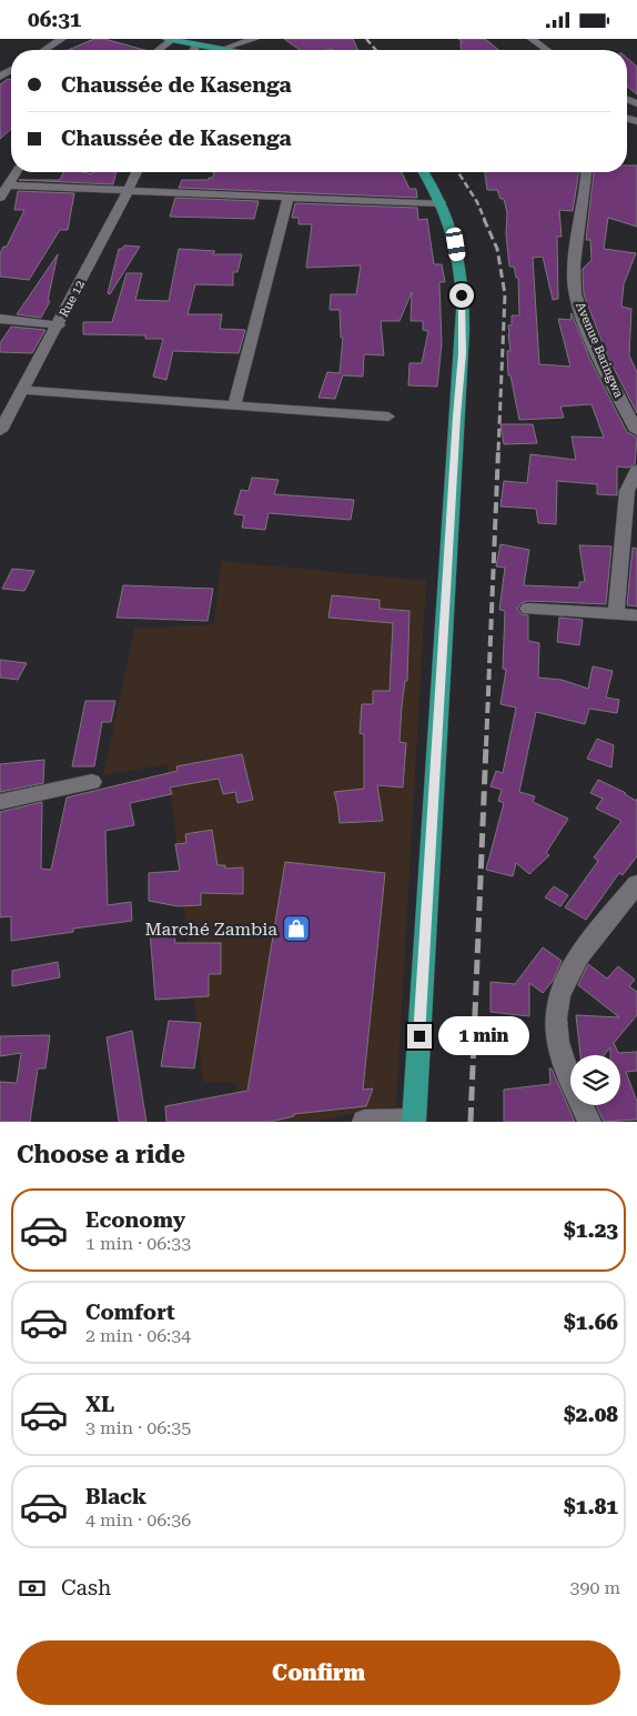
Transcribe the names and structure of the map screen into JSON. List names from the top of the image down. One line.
{"streets":{"street":["Rue 12","Avenue Baringwa"]},"places":{"shop":["Marché Zambia"]},"page":{"status":"06:31","banner":["Chaussée de Kasenga","Chaussée de Kasenga"],"bubble":"1 min","heading":"Choose a ride","list":[{"name":"Economy","note":"1 min · 06:33","value":"$1.23"},{"name":"Comfort","note":"2 min · 06:34","value":"$1.66"},{"name":"XL","note":"3 min · 06:35","value":"$2.08"},{"name":"Black","note":"4 min · 06:36","value":"$1.81"}],"pay":["Cash","390 m"],"buttons":"Confirm"}}
